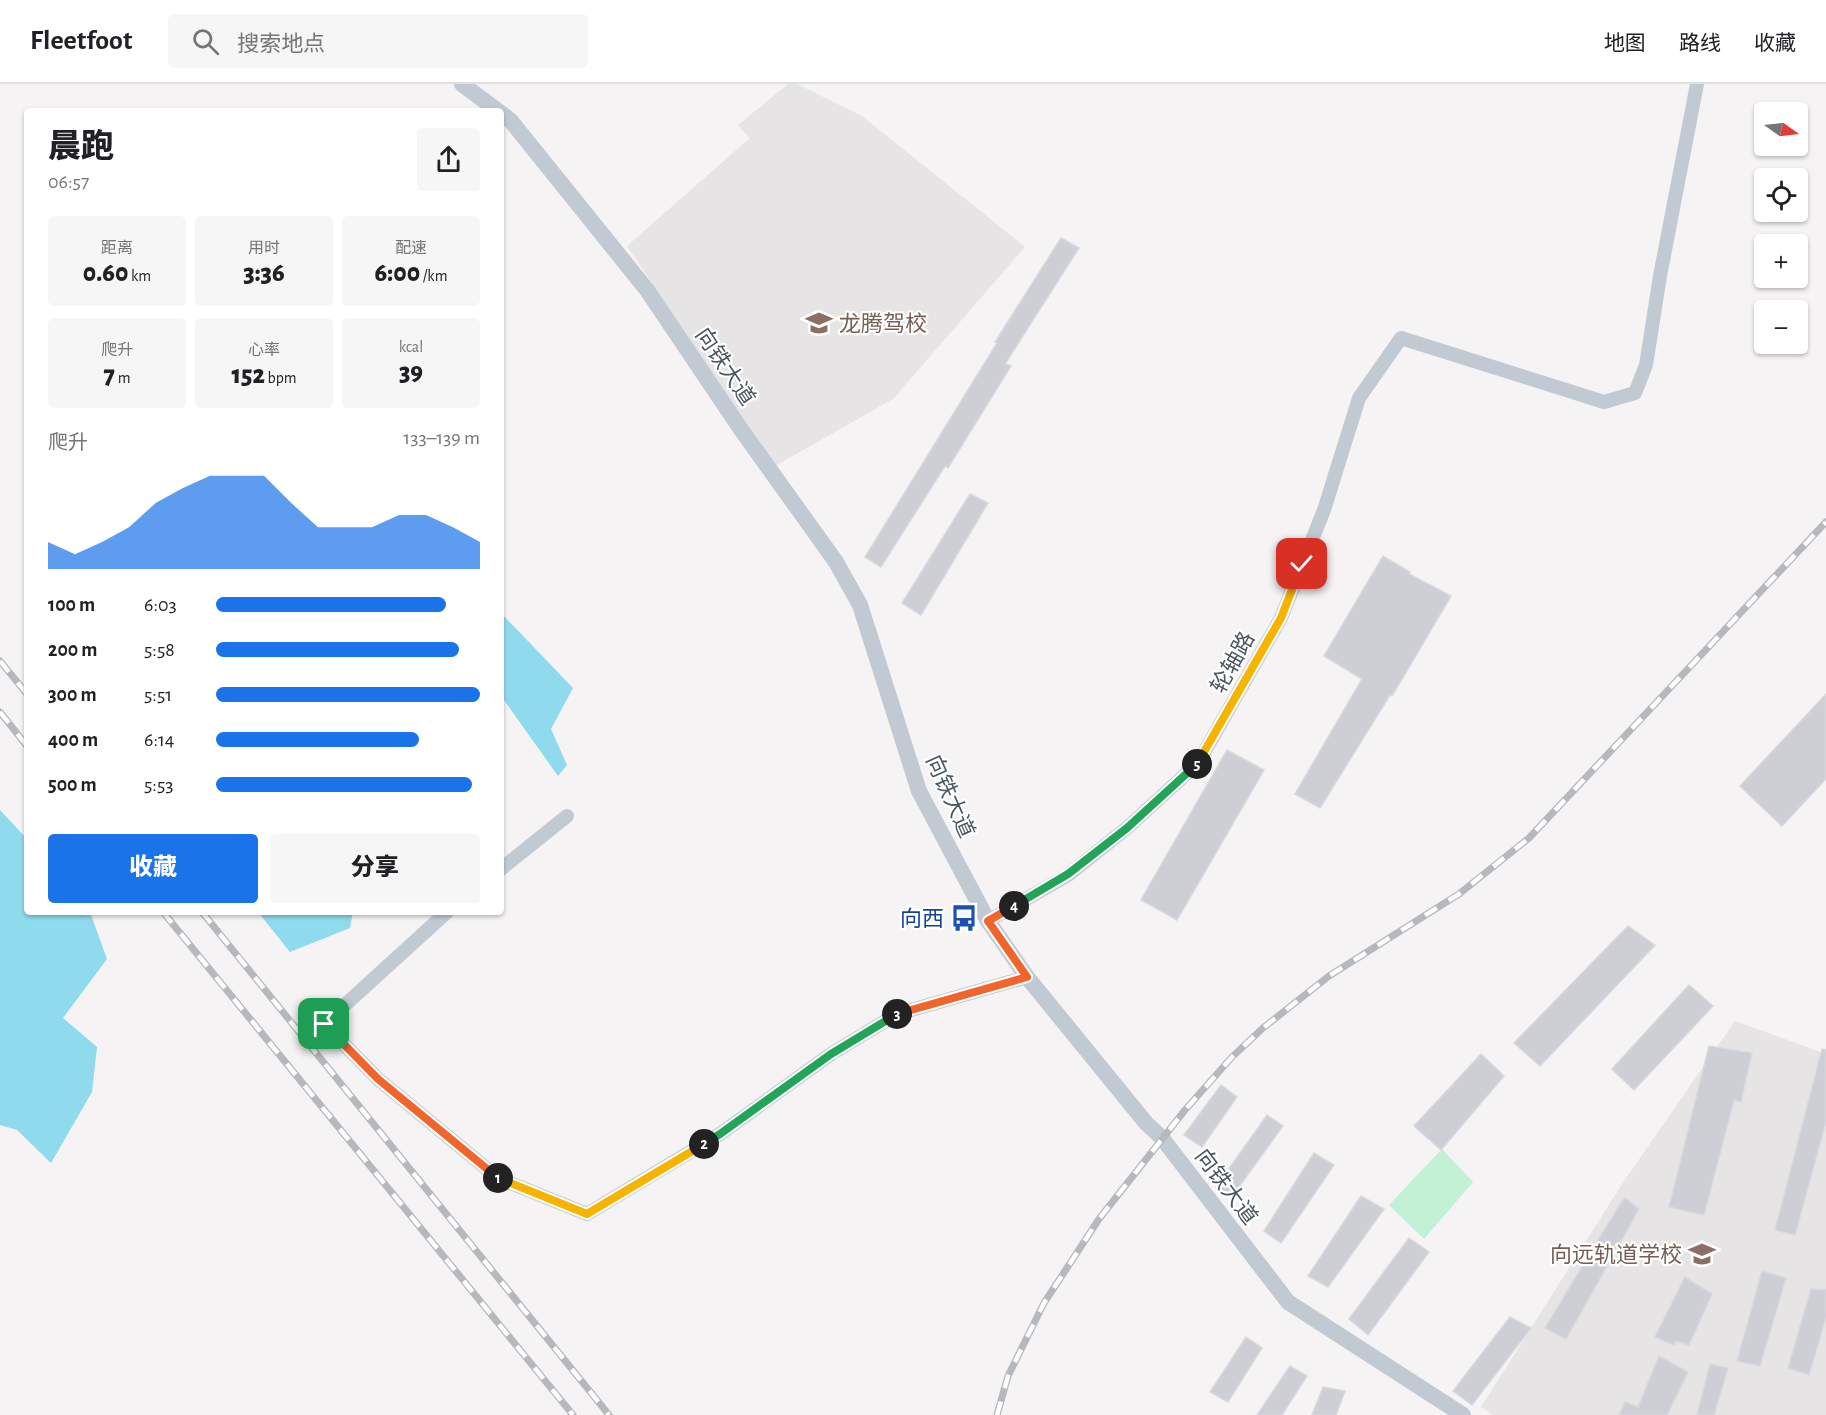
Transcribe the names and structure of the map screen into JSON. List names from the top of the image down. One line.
{"streets":{"street":["向铁大道","轮轴路"]},"crossings":[["向铁大道","轮轴路"]],"places":{"school or university":["龙腾驾校","向远轨道学校"],"bus stop":["向西"]},"north":"right","page":{"header":"Fleetfoot","search":"搜索地点","nav":["地图","路线","收藏"],"map_buttons":["+","−"],"heading":["晨跑","06:57"],"stats":[["距离","0.60 km"],["用时","3:36"],["配速","6:00 /km"],["爬升","7 m"],["心率","152 bpm"],["kcal","39"]],"chart":["爬升","133–139 m"],"list":[{"name":"100 m","note":"6:03"},{"name":"200 m","note":"5:58"},{"name":"300 m","note":"5:51"},{"name":"400 m","note":"6:14"},{"name":"500 m","note":"5:53"}],"pins":["5","4","3","2","1"],"buttons":["收藏","分享"]}}
